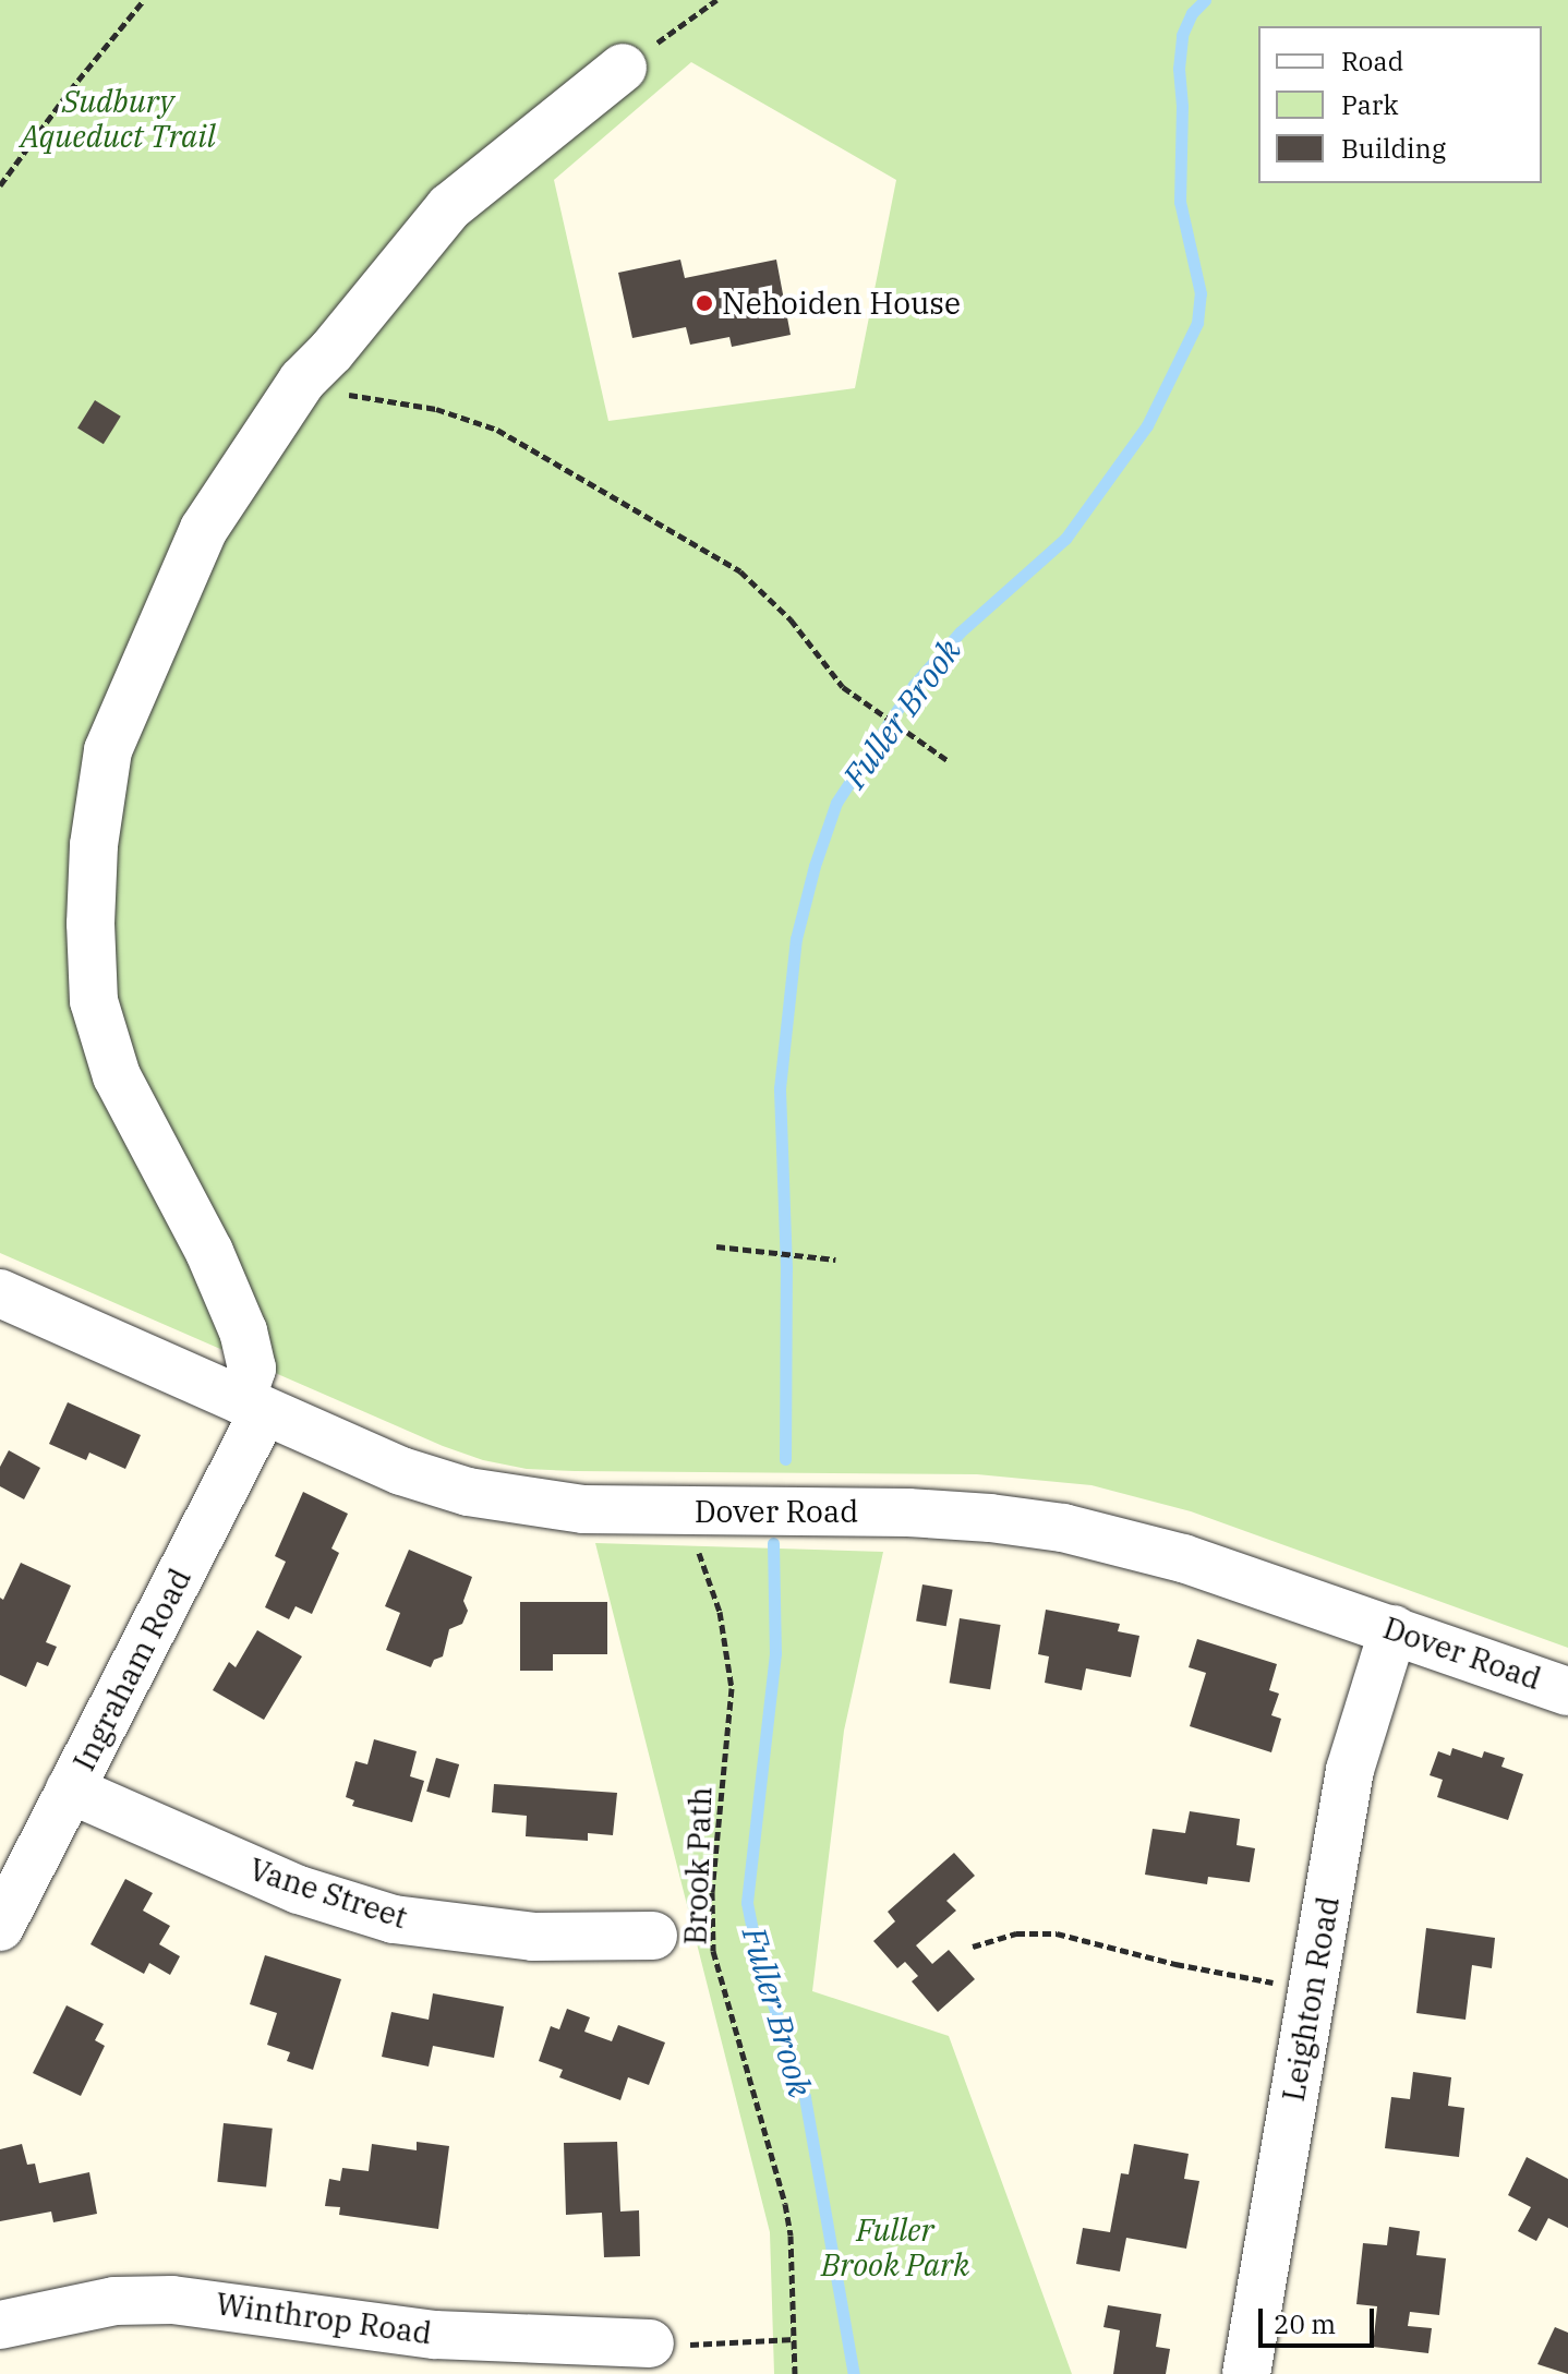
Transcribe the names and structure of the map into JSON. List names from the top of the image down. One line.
{"streets":{"street":["Dover Road","Ingraham Road","Vane Street","Leighton Road","Winthrop Road"],"path":["Brook Path"]},"crossings":[["Dover Road","Ingraham Road"],["Dover Road","Brook Path"],["Dover Road","Leighton Road"],["Ingraham Road","Vane Street"]],"water":["Fuller Brook"],"parks":["Sudbury Aqueduct Trail","Fuller Brook Park"],"places":["Nehoiden House"],"legend":["Road","Park","Building"],"scale_bar":"20 m"}
